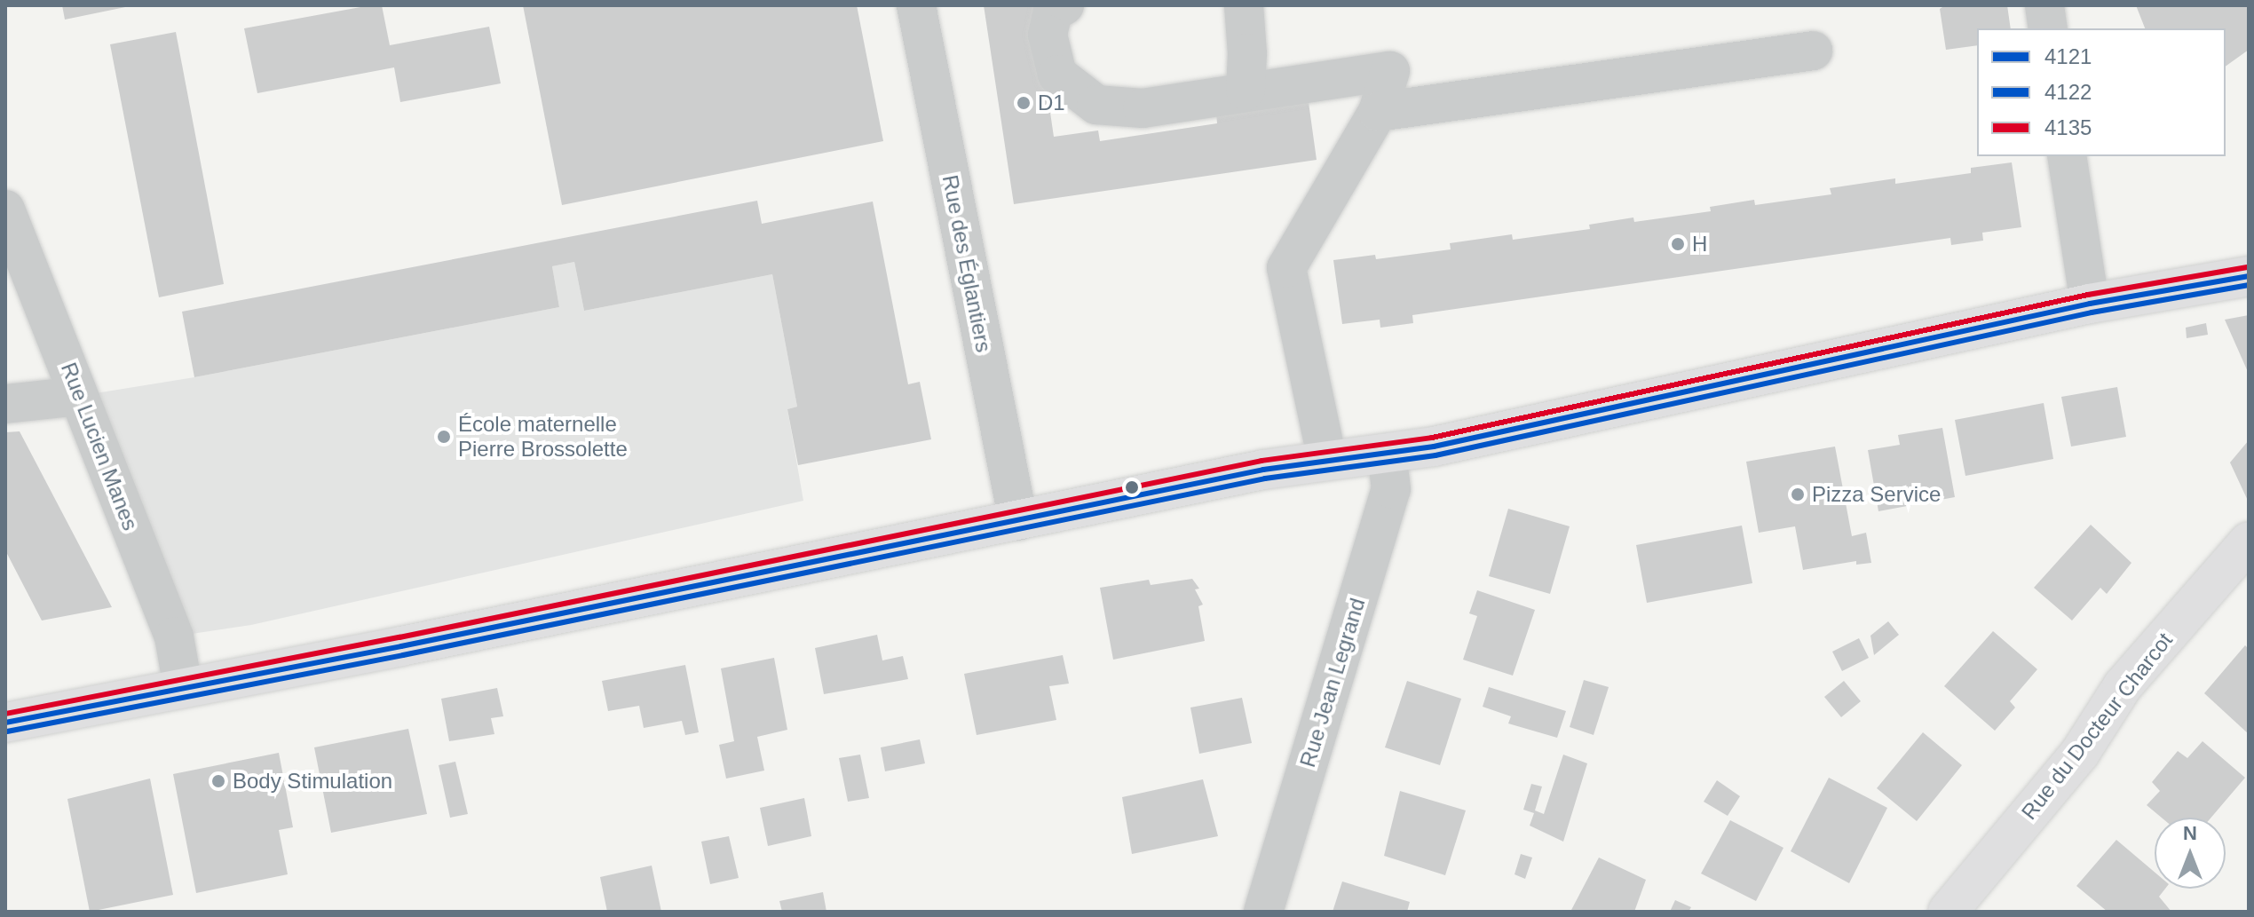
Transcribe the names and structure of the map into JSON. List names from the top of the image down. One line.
{"streets":{"street":["Rue des Églantiers","Rue Lucien Manes","Rue Jean Legrand","Rue du Docteur Charcot"]},"places":["D1","H","École maternelle Pierre Brossolette","Pizza Service","Body Stimulation"],"lines":["transit line 4135","transit line 4121","transit line 4122"],"legend":["4121","4122","4135"],"north":"top"}
